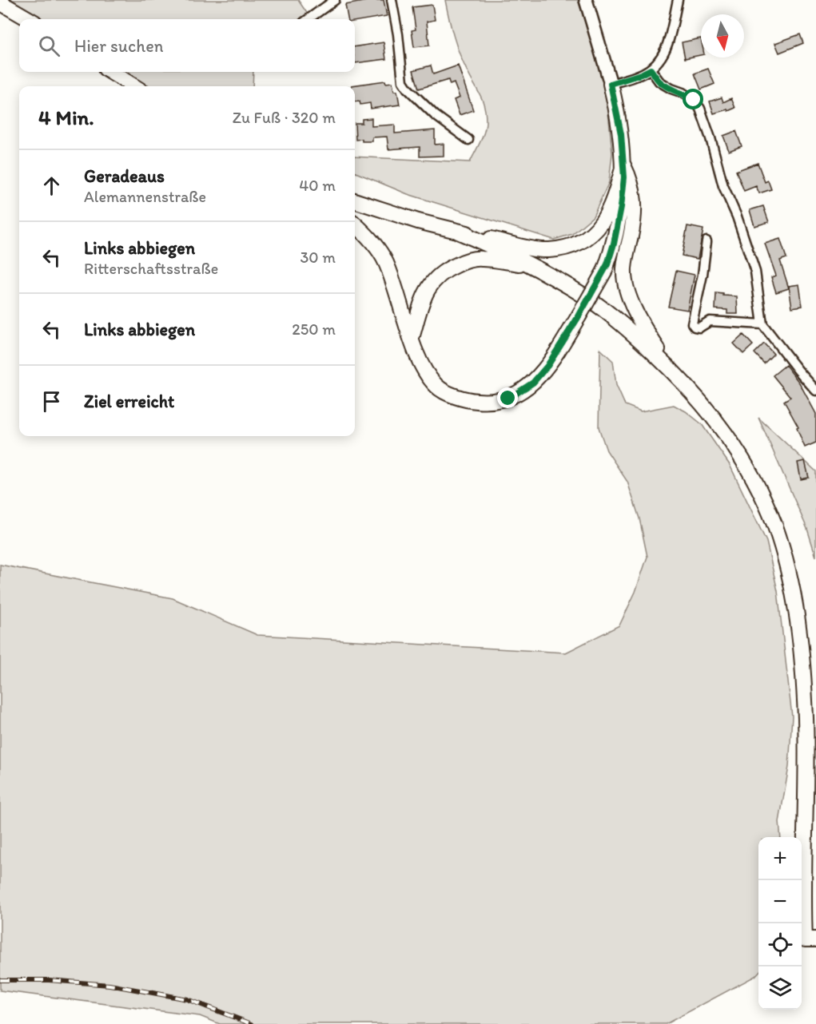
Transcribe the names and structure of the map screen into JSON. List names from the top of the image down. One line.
{"north":"bottom","page":{"search":"Hier suchen","heading":["4 Min.","Zu Fuß · 320 m"],"list":[["Geradeaus","Alemannenstraße","40 m"],["Links abbiegen","Ritterschaftsstraße","30 m"],["Links abbiegen","250 m"],"Ziel erreicht"],"map_buttons":["+","−"]}}
